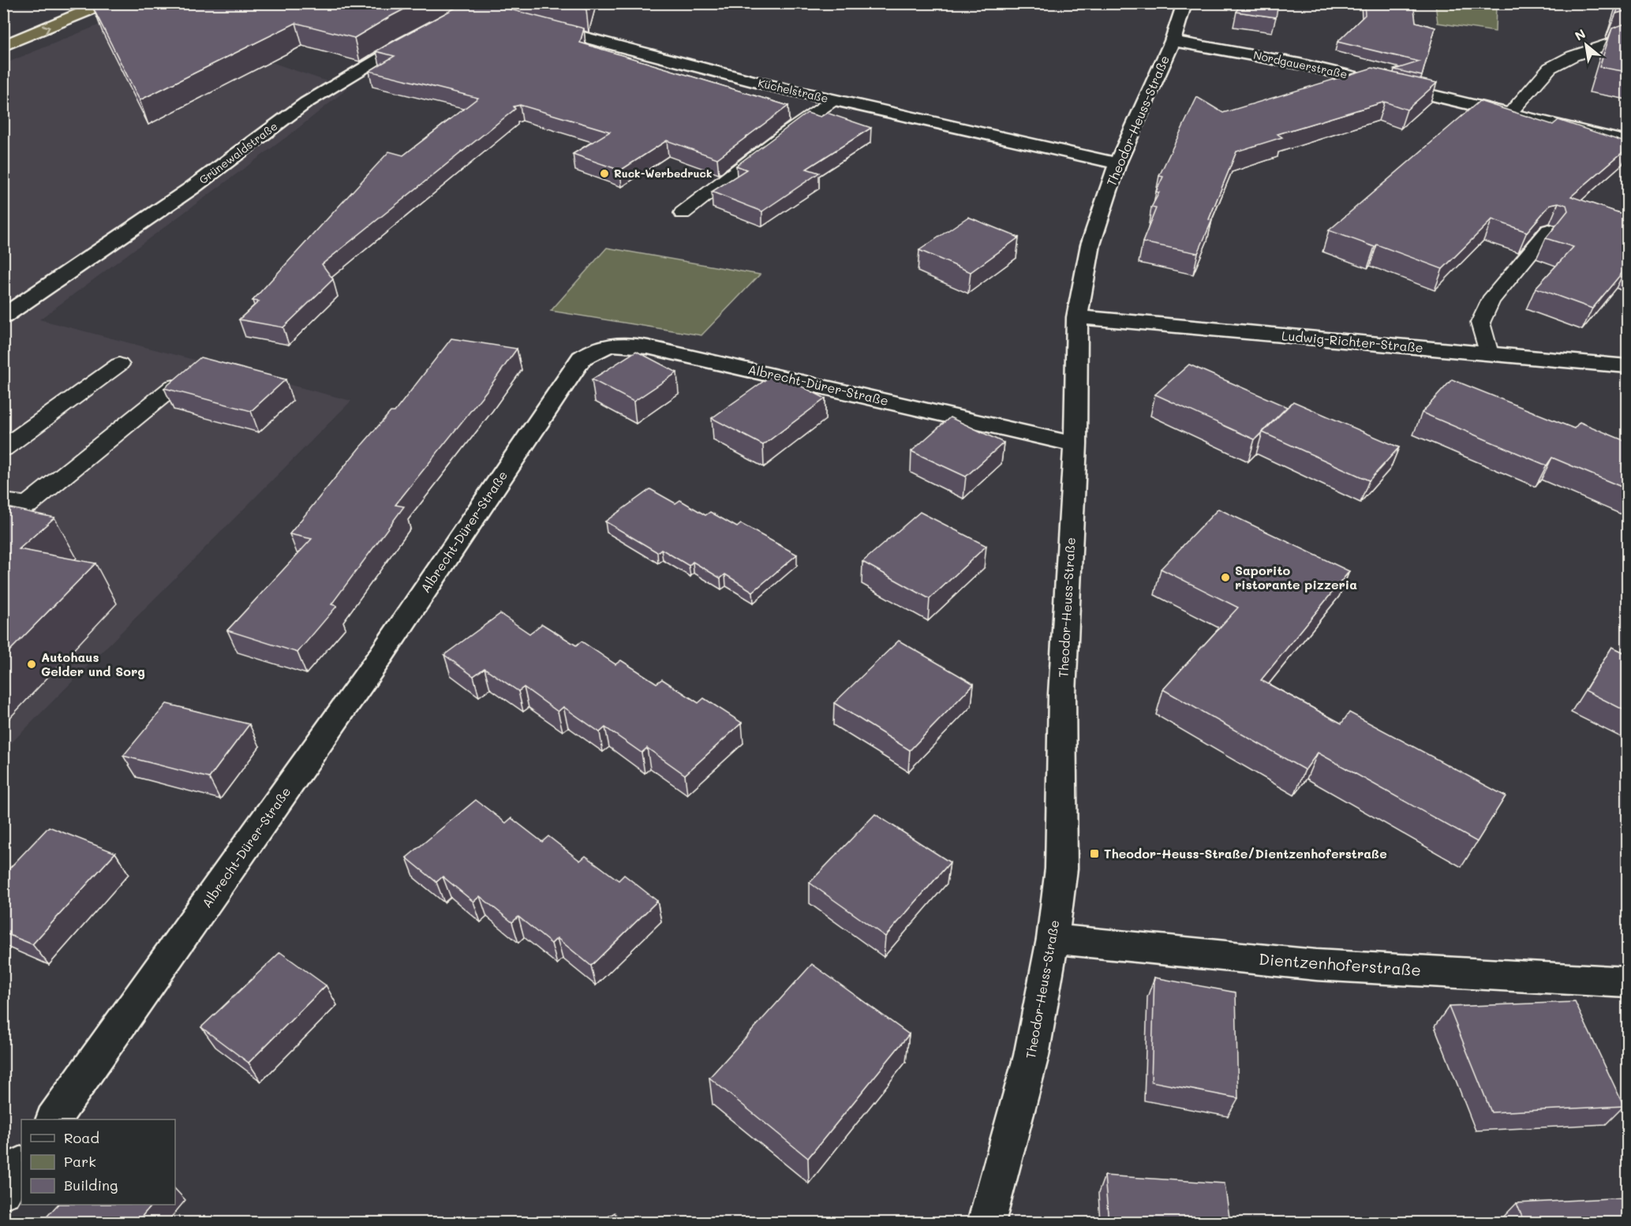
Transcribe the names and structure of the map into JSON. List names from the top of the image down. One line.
{"streets":{"street":["Nordgauerstraße","Küchelstraße","Theodor-Heuss-Straße","Grünewaldstraße","Ludwig-Richter-Straße","Albrecht-Dürer-Straße","Dientzenhoferstraße"]},"crossings":[["Nordgauerstraße","Theodor-Heuss-Straße"],["Küchelstraße","Theodor-Heuss-Straße"],["Theodor-Heuss-Straße","Ludwig-Richter-Straße"],["Theodor-Heuss-Straße","Albrecht-Dürer-Straße"],["Theodor-Heuss-Straße","Dientzenhoferstraße"]],"places":{"other":["Ruck-Werbedruck","Saporito ristorante pizzeria","Autohaus Gelder und Sorg"],"transit":["Theodor-Heuss-Straße/Dientzenhoferstraße"]},"legend":["Road","Park","Building"],"north":"top left"}
